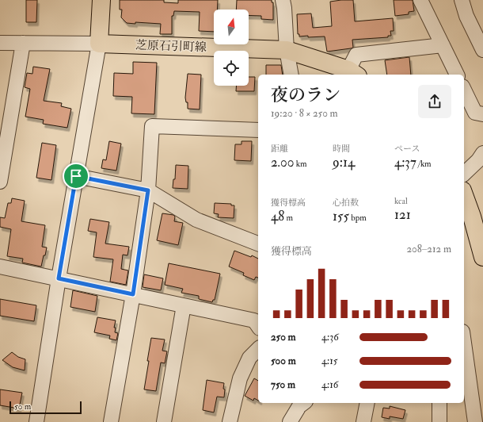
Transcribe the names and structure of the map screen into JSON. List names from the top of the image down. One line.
{"streets":{"main road":["芝原石引町線"]},"scale_bar":"50 m","north":"top","page":{"heading":["夜のラン","19:20 · 8 × 250 m"],"stats":[["距離","2.00 km"],["時間","9:14"],["ペース","4:37 /km"],["獲得標高","48 m"],["心拍数","155 bpm"],["kcal","121"]],"chart":["獲得標高","208–212 m"],"list":[{"name":"250 m","note":"4:36"},{"name":"500 m","note":"4:15"},{"name":"750 m","note":"4:16"}],"scale":"50 m"}}
